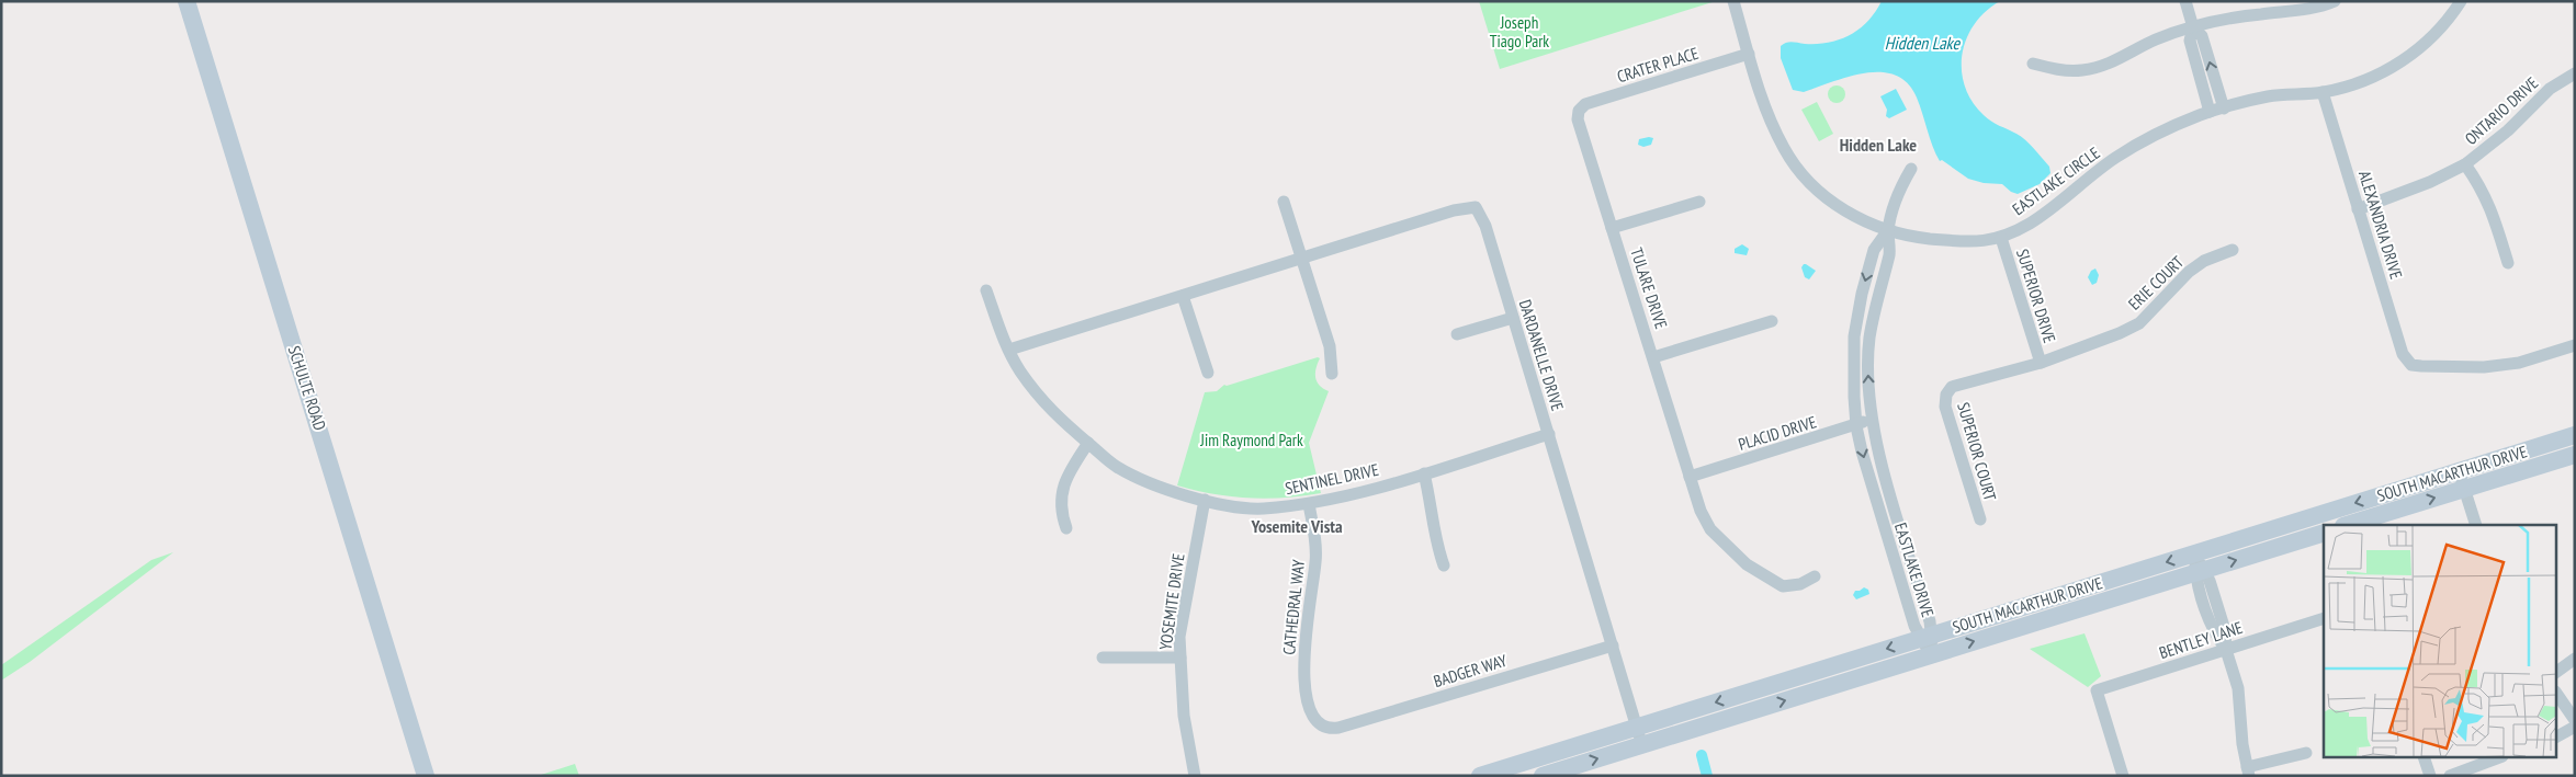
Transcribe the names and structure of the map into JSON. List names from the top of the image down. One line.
{"streets":{"main road":["SCHULTE ROAD","SOUTH MACARTHUR DRIVE"],"street":["CRATER PLACE","ONTARIO DRIVE","EASTLAKE CIRCLE","ALEXANDRIA DRIVE","ERIE COURT","TULARE DRIVE","SUPERIOR DRIVE","DARDANELLE DRIVE","PLACID DRIVE","SUPERIOR COURT","SENTINEL DRIVE","EASTLAKE DRIVE","YOSEMITE DRIVE","CATHEDRAL WAY","BENTLEY LANE","BADGER WAY"]},"crossings":[["CRATER PLACE","EASTLAKE CIRCLE"],["CRATER PLACE","TULARE DRIVE"],["ONTARIO DRIVE","ALEXANDRIA DRIVE"],["EASTLAKE CIRCLE","ALEXANDRIA DRIVE"],["EASTLAKE CIRCLE","SUPERIOR DRIVE"],["EASTLAKE CIRCLE","EASTLAKE DRIVE"],["ERIE COURT","SUPERIOR DRIVE"],["ERIE COURT","SUPERIOR COURT"],["TULARE DRIVE","PLACID DRIVE"],["SUPERIOR DRIVE","SUPERIOR COURT"],["DARDANELLE DRIVE","SOUTH MACARTHUR DRIVE"],["DARDANELLE DRIVE","SENTINEL DRIVE"],["DARDANELLE DRIVE","BADGER WAY"],["PLACID DRIVE","EASTLAKE DRIVE"],["SOUTH MACARTHUR DRIVE","EASTLAKE DRIVE"],["SENTINEL DRIVE","YOSEMITE DRIVE"],["SENTINEL DRIVE","CATHEDRAL WAY"],["CATHEDRAL WAY","BADGER WAY"]],"districts":["Hidden Lake","Yosemite Vista"],"water":["Hidden Lake"],"parks":["Joseph Tiago Park","Jim Raymond Park"]}
